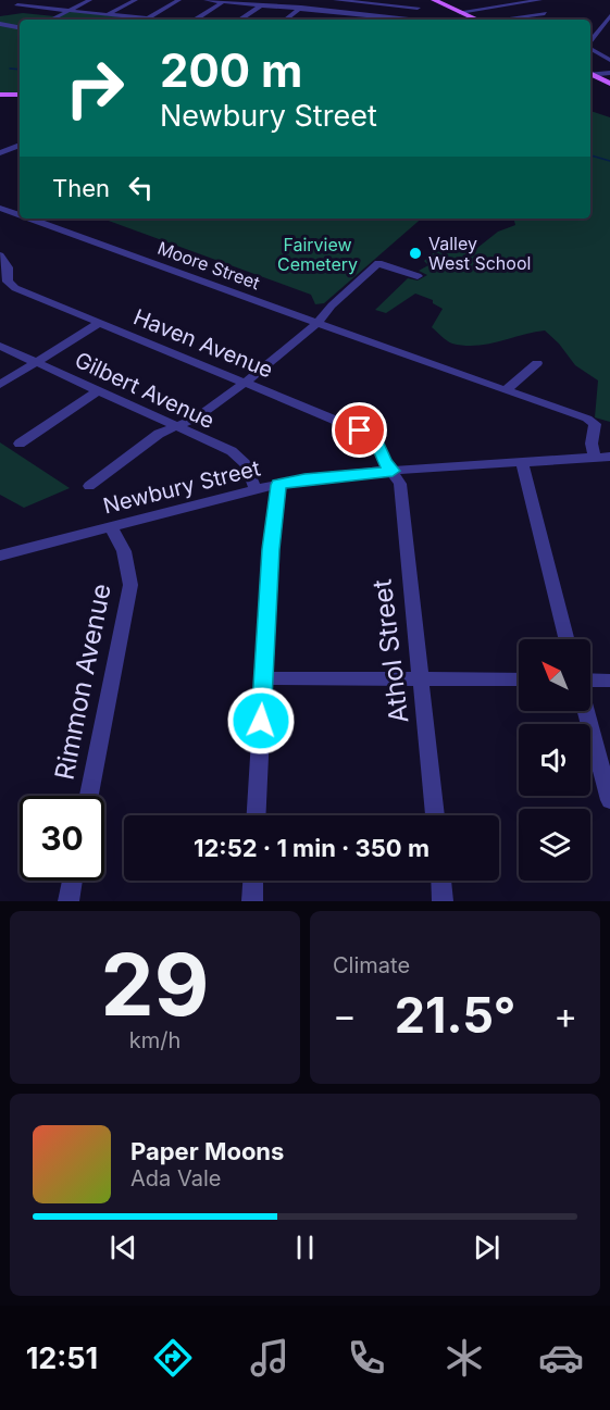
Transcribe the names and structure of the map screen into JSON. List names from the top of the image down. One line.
{"streets":{"street":["Moore Street","Haven Avenue","Gilbert Avenue","Newbury Street","Athol Street","Rimmon Avenue"]},"crossings":[["Moore Street","Newbury Street"],["Haven Avenue","Newbury Street"],["Haven Avenue","Athol Street"],["Gilbert Avenue","Newbury Street"],["Newbury Street","Athol Street"],["Newbury Street","Rimmon Avenue"]],"parks":["Fairview Cemetery"],"places":["Valley West School"],"north":"top left","page":{"turn":["200 m","Newbury Street"],"then":"Then","limit":"30","trip":"12:52 · 1 min · 350 m","tile":[["29","km/h"],"Climate"],"heat":["−","21.5°","+"],"song":["Paper Moons","Ada Vale"],"tabs":"12:51"}}
